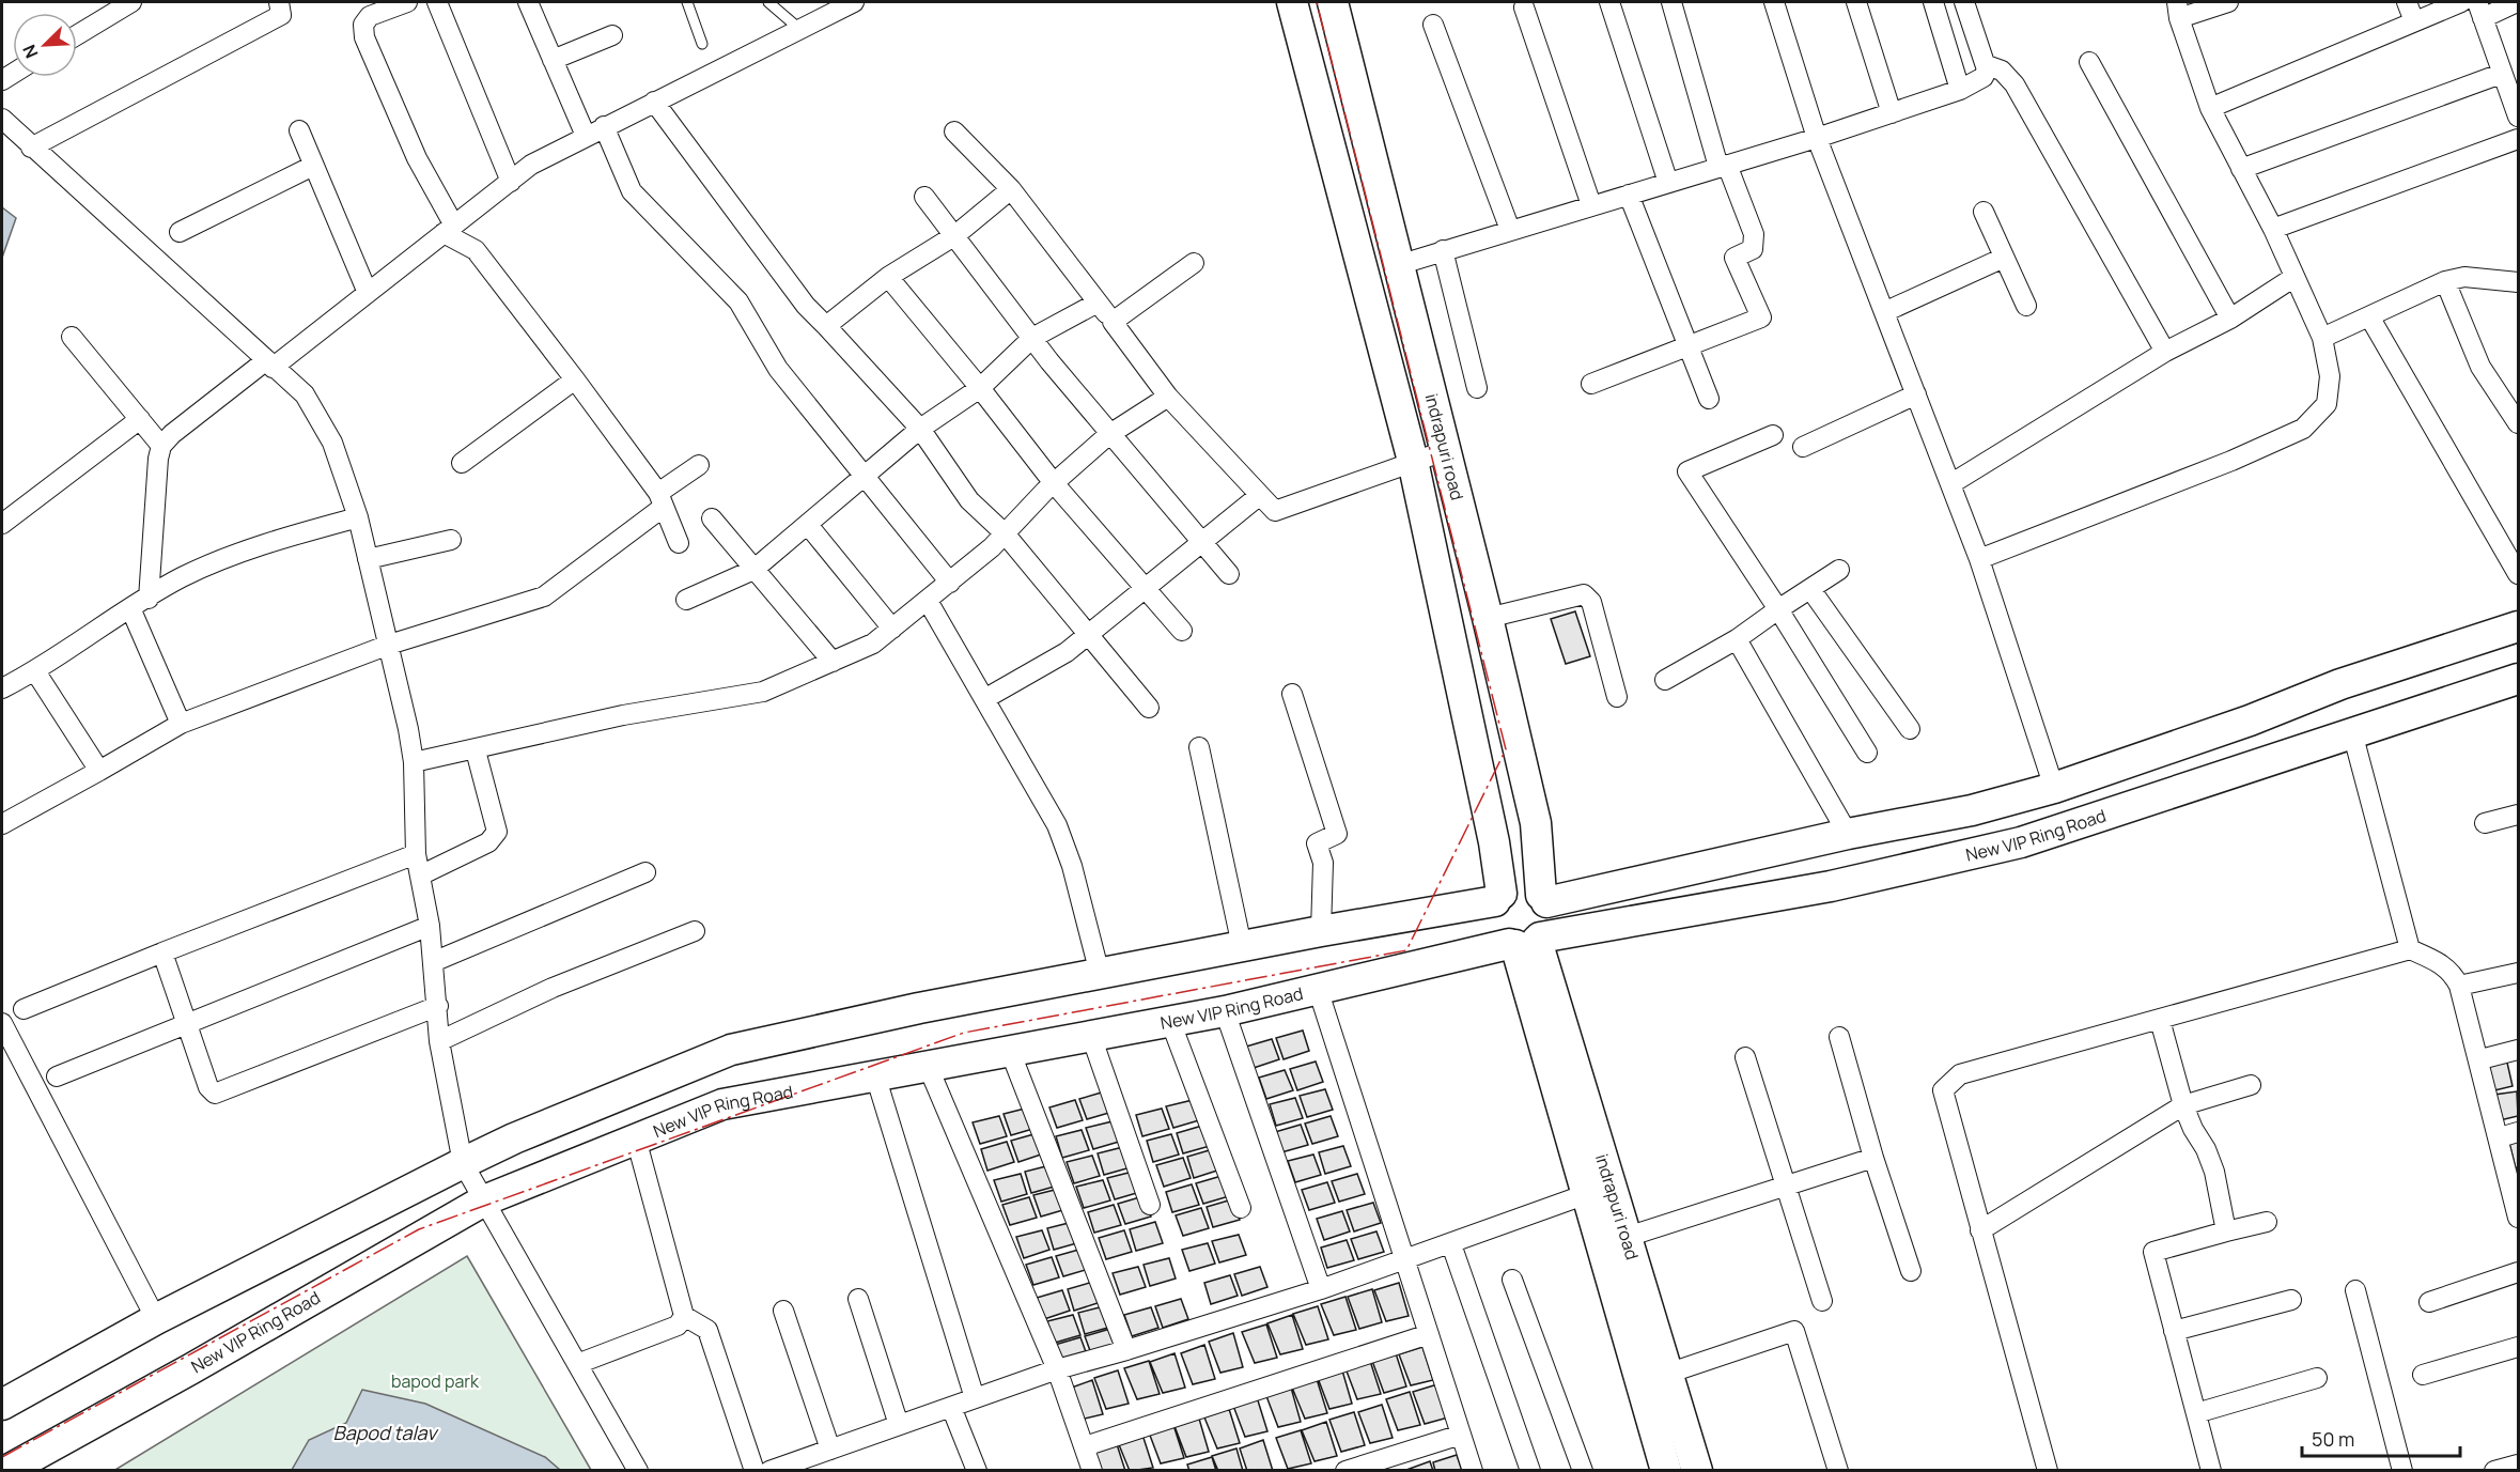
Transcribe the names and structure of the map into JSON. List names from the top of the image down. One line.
{"streets":{"main road":["indrapuri road","New VIP Ring Road"]},"crossings":[["indrapuri road","New VIP Ring Road"]],"water":["Bapod talav"],"parks":["bapod park"],"scale_bar":"50 m","north":"bottom left"}
